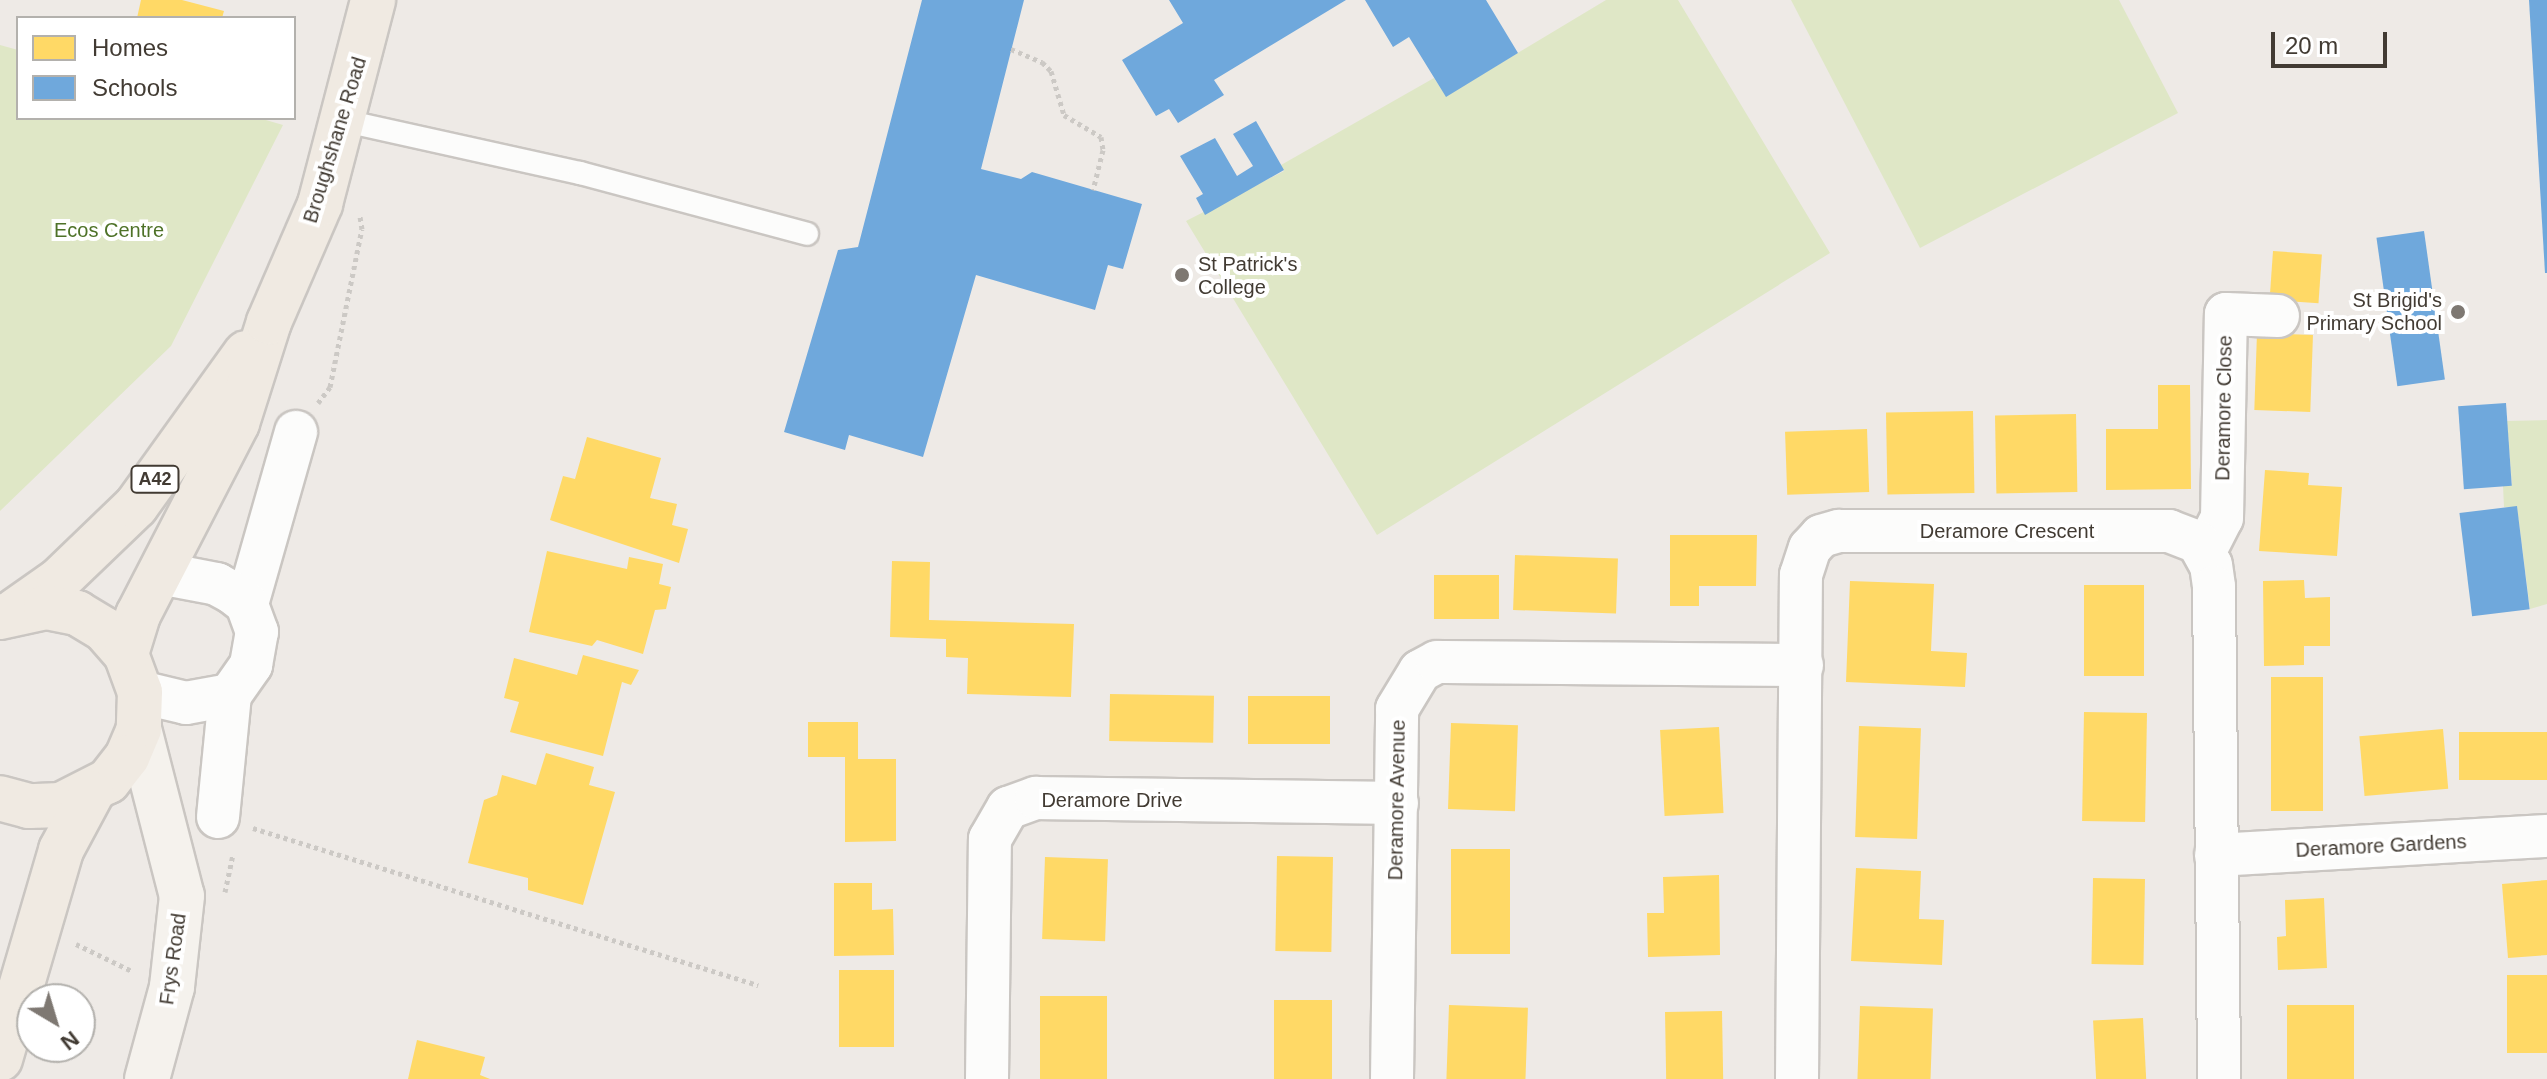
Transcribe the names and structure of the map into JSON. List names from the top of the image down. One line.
{"streets":{"main road":["Broughshane Road","A42"],"street":["Deramore Close","Deramore Crescent","Deramore Drive","Deramore Avenue","Deramore Gardens","Frys Road"]},"crossings":[["Broughshane Road","A42"],["Deramore Close","Deramore Crescent"],["A42","Frys Road"],["Deramore Crescent","Deramore Avenue"],["Deramore Drive","Deramore Avenue"]],"parks":["Ecos Centre"],"places":["St Patrick's College","St Brigid's Primary School"],"legend":["Homes","Schools"],"scale_bar":"20 m","north":"bottom right"}
